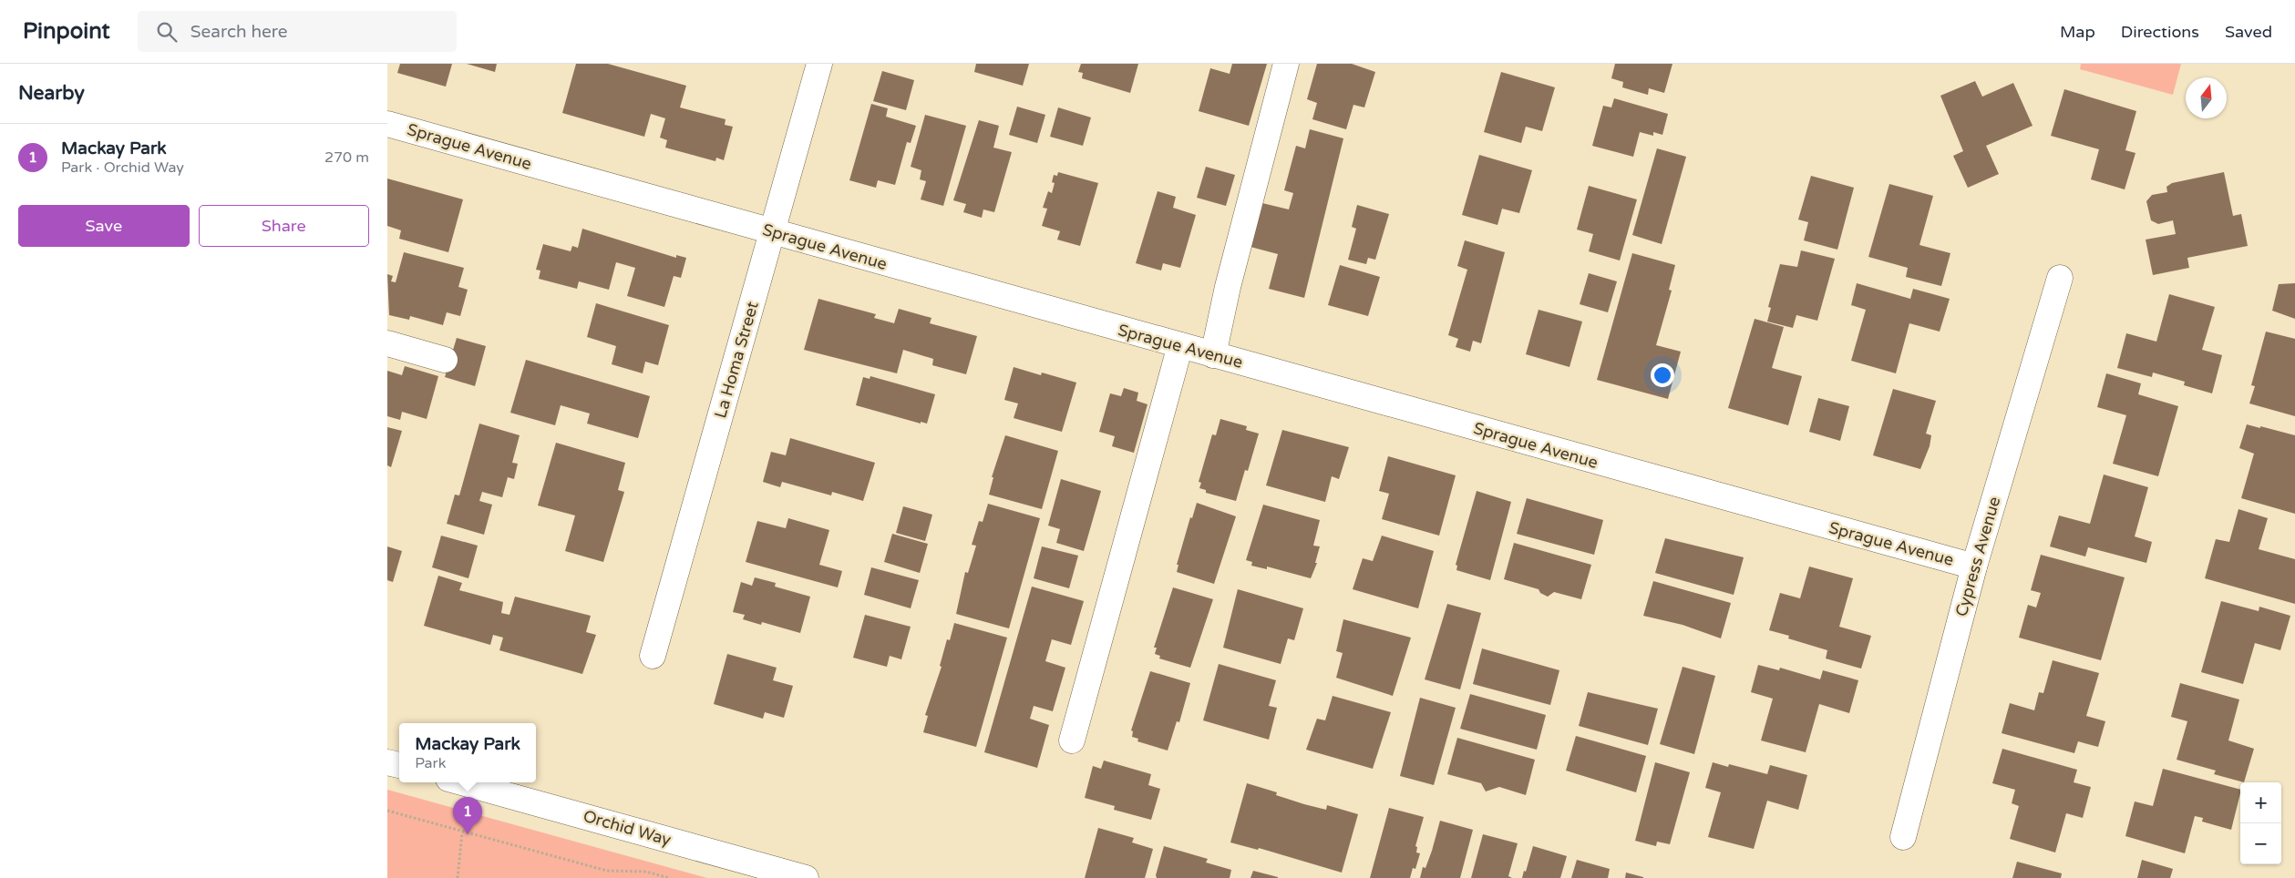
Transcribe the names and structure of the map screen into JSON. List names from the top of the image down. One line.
{"streets":{"street":["Sprague Avenue","La Homa Street","Cypress Avenue","Orchid Way"]},"crossings":[["Sprague Avenue","La Homa Street"],["Sprague Avenue","Cypress Avenue"]],"north":"top","page":{"header":"Pinpoint","search":"Search here","nav":["Map","Directions","Saved"],"heading":"Nearby","list":[{"mark":"1","name":"Mackay Park","note":"Park · Orchid Way","value":"270 m"}],"buttons":["Save","Share"],"popup":["Mackay Park","Park"],"map_buttons":["+","−"],"pins":"1"}}
